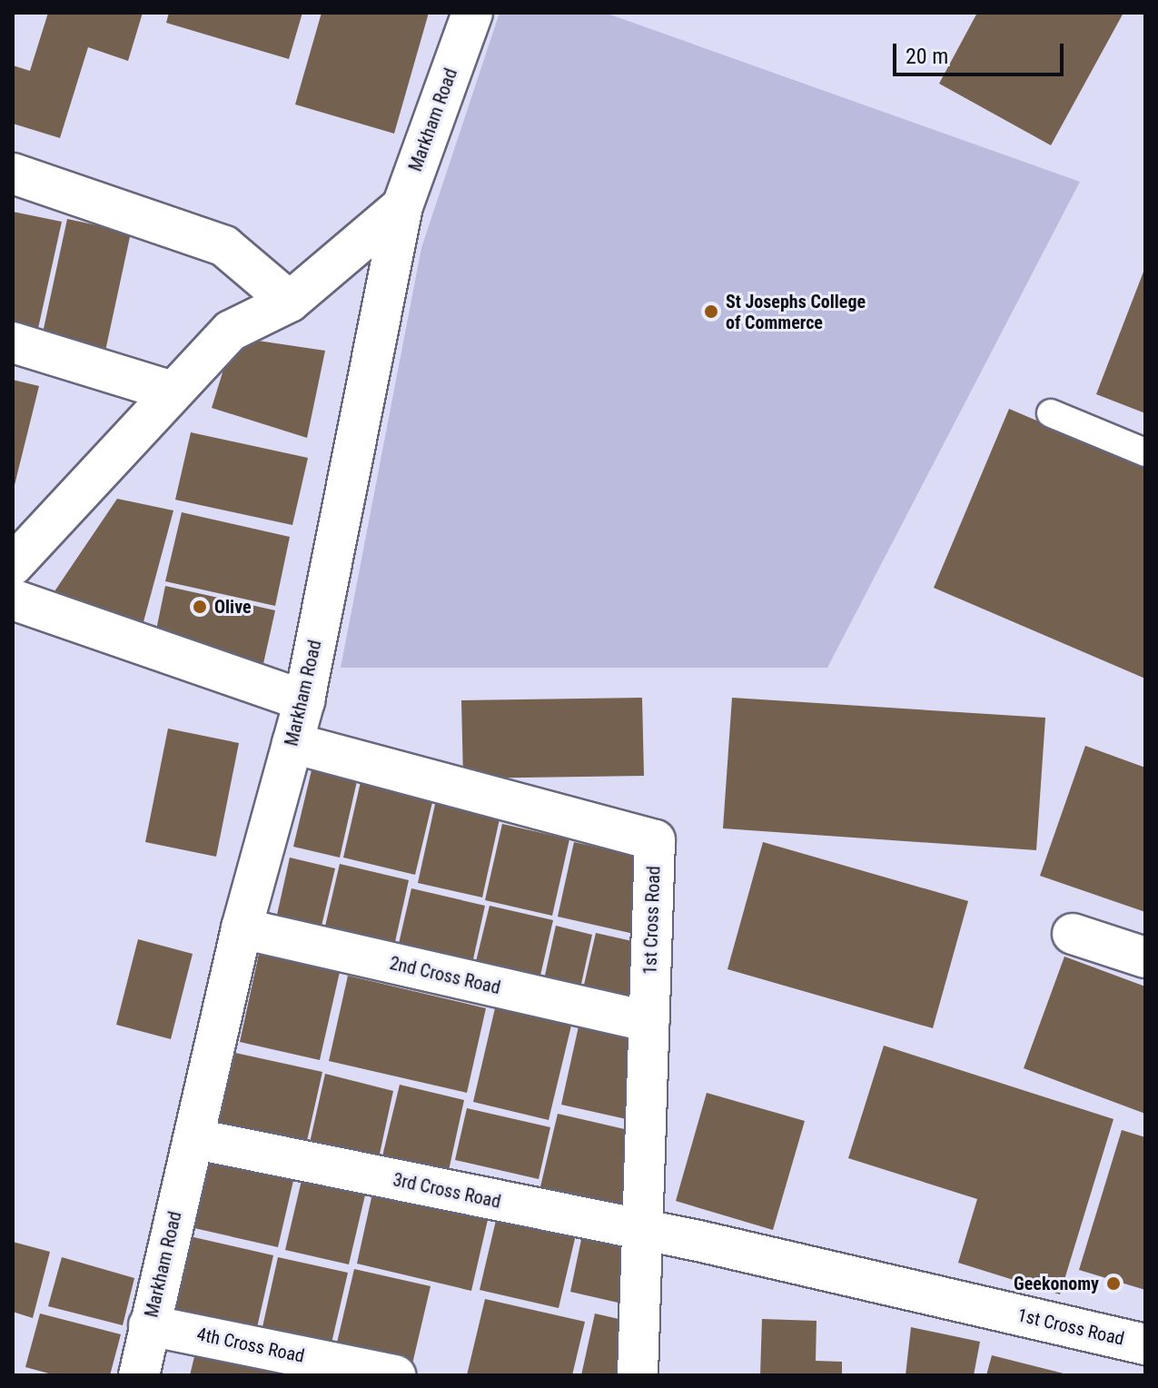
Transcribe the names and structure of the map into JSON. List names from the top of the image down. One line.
{"streets":{"street":["Markham Road","1st Cross Road","2nd Cross Road","3rd Cross Road","4th Cross Road"]},"crossings":[["Markham Road","1st Cross Road"],["Markham Road","2nd Cross Road"],["Markham Road","3rd Cross Road"],["Markham Road","4th Cross Road"],["1st Cross Road","2nd Cross Road"],["1st Cross Road","3rd Cross Road"]],"places":["St Josephs College of Commerce","Olive","Geekonomy"],"scale_bar":"20 m"}
